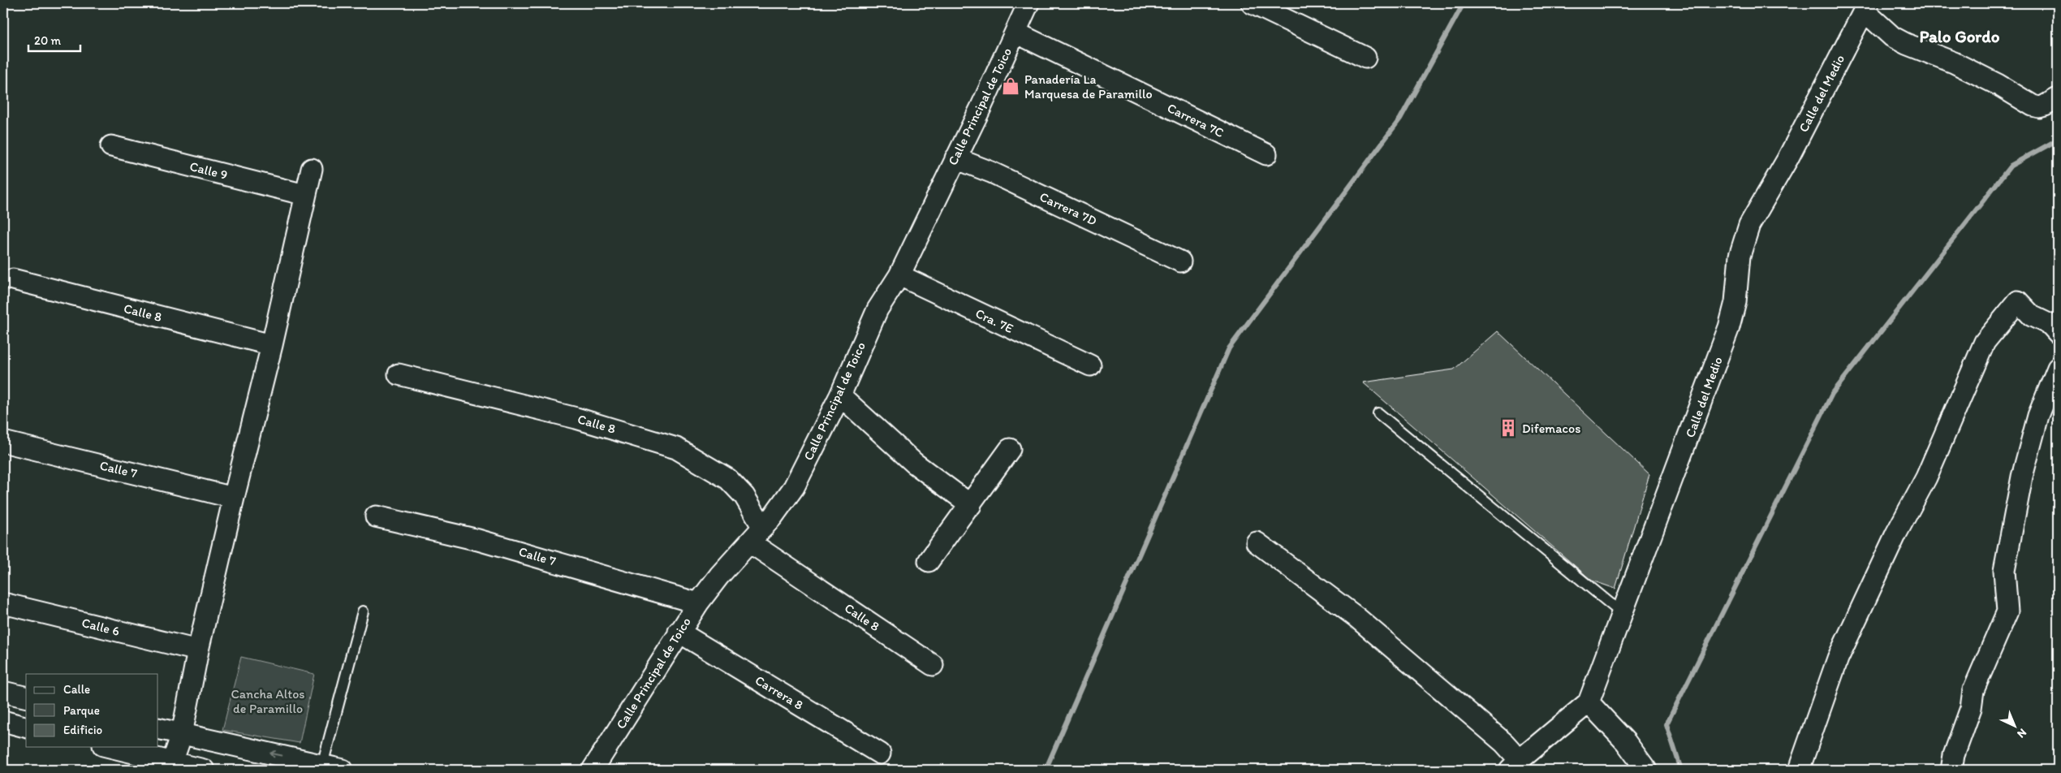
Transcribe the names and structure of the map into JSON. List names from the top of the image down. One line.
{"streets":{"street":["Calle del Medio","Calle Principal de Toico","Carrera 7C","Calle 9","Carrera 7D","Calle 8","Cra. 7E","Calle 7","Calle 6","Carrera 8"]},"crossings":[["Calle Principal de Toico","Carrera 7C"],["Calle Principal de Toico","Carrera 7D"],["Calle Principal de Toico","Calle 8"],["Calle Principal de Toico","Cra. 7E"],["Calle Principal de Toico","Calle 7"],["Calle Principal de Toico","Carrera 8"]],"districts":["Palo Gordo"],"parks":["Cancha Altos de Paramillo"],"places":{"shop":["Panadería La Marquesa de Paramillo"],"building":["Difemacos"]},"legend":["Calle","Parque","Edificio"],"scale_bar":"20 m","north":"bottom right"}
